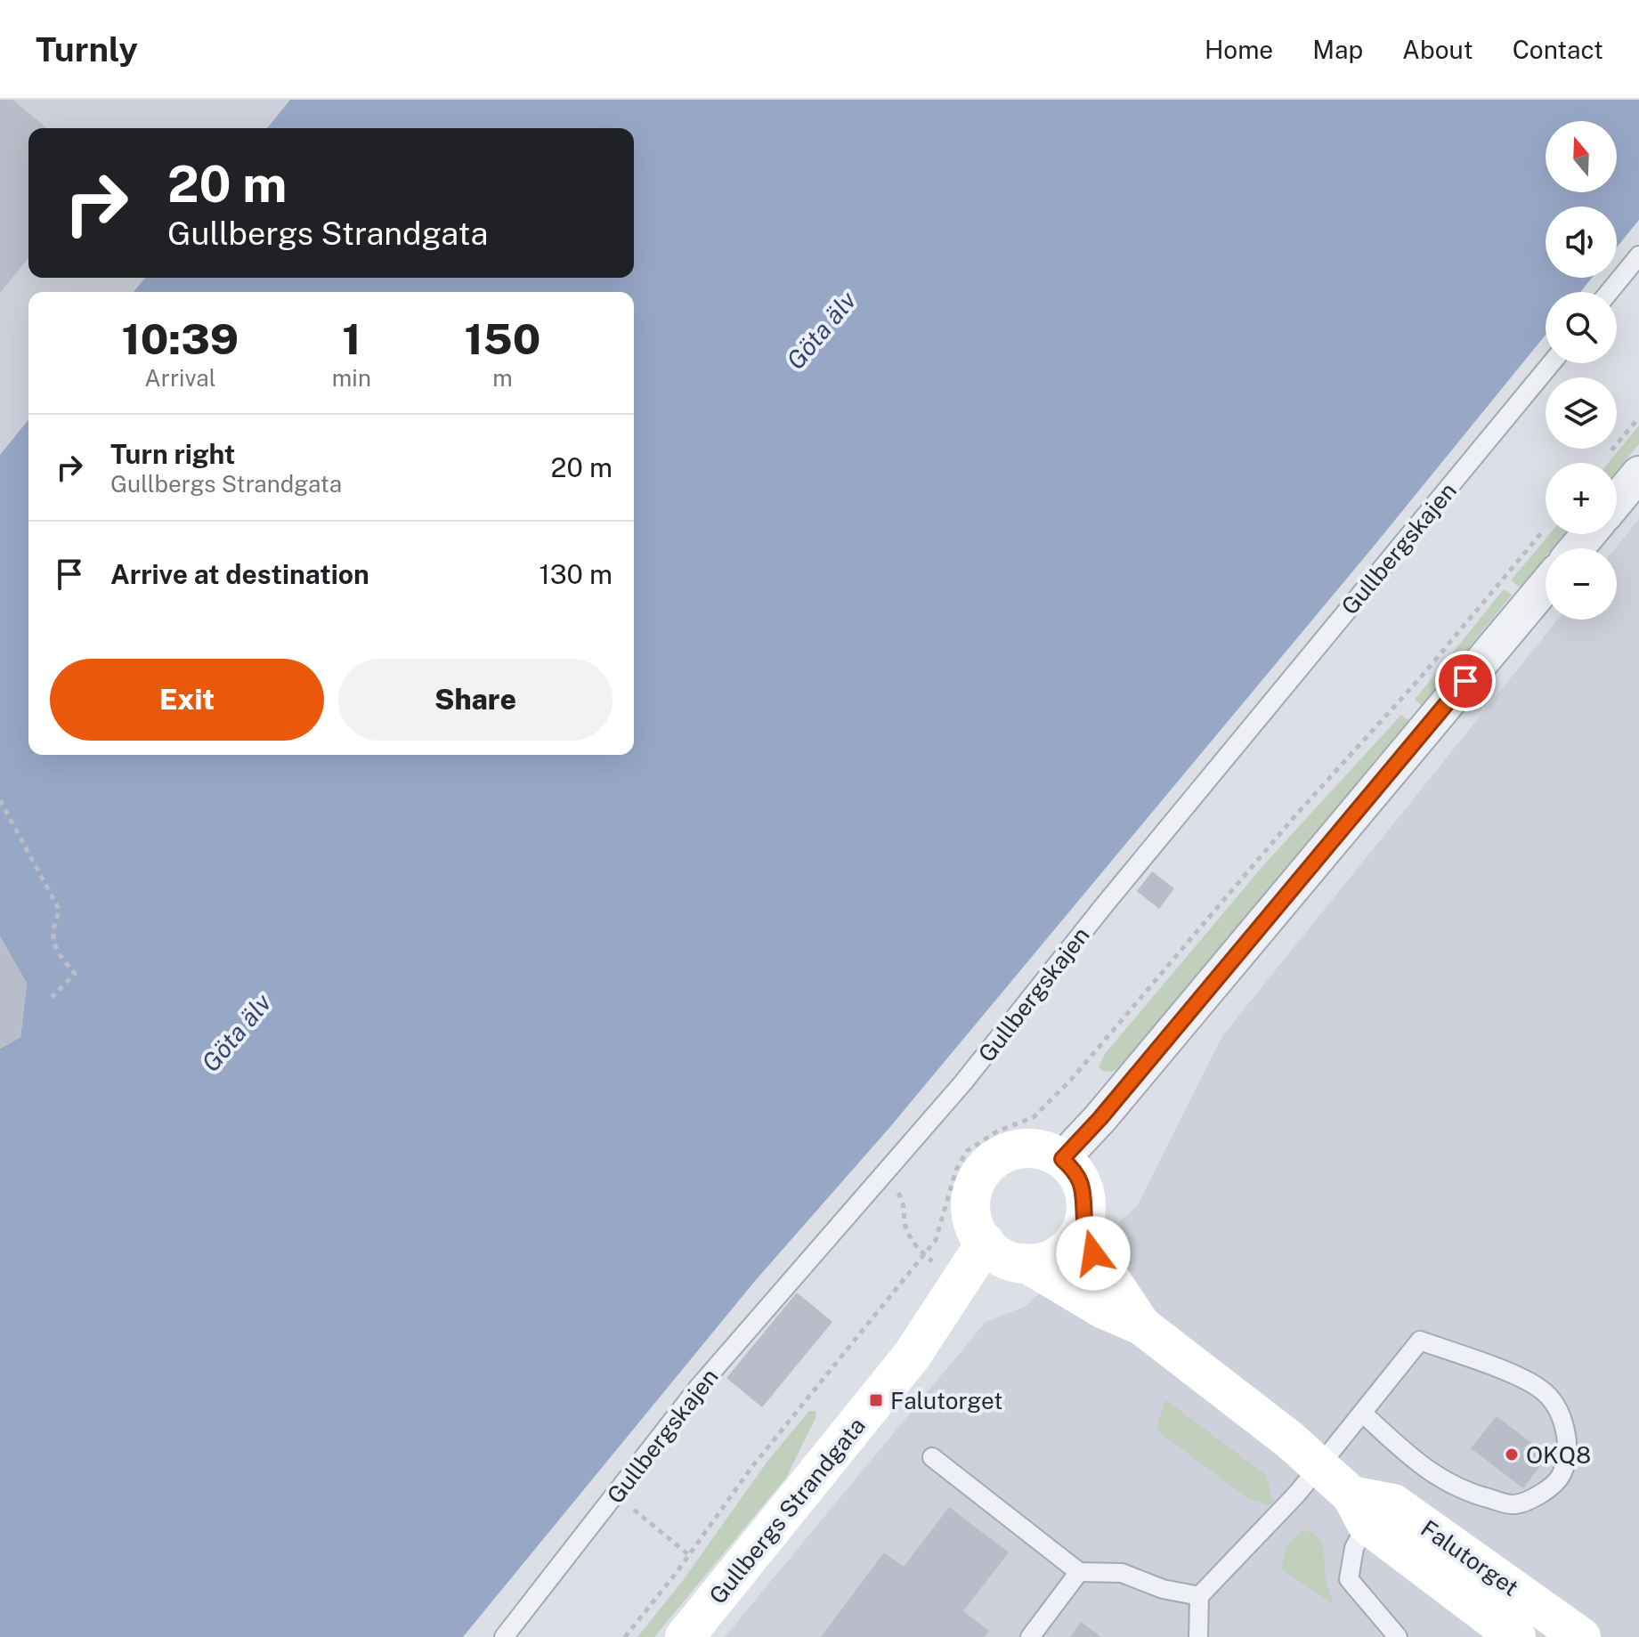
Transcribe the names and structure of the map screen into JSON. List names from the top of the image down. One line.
{"streets":{"street":["Gullbergs Strandgata","Falutorget"],"lane":["Gullbergskajen"]},"crossings":[["Gullbergs Strandgata","Falutorget"]],"water":["Göta älv"],"places":{"transit":["Falutorget"],"other":["OKQ8"]},"north":"top","page":{"header":"Turnly","nav":["Home","Map","About","Contact"],"map_buttons":["+","−"],"turn":["20 m","Gullbergs Strandgata"],"eta":["10:39","Arrival","1","min","150","m"],"list":[{"name":"Turn right","note":"Gullbergs Strandgata","value":"20 m"},{"name":"Arrive at destination","value":"130 m"}],"buttons":["Exit","Share"]}}
